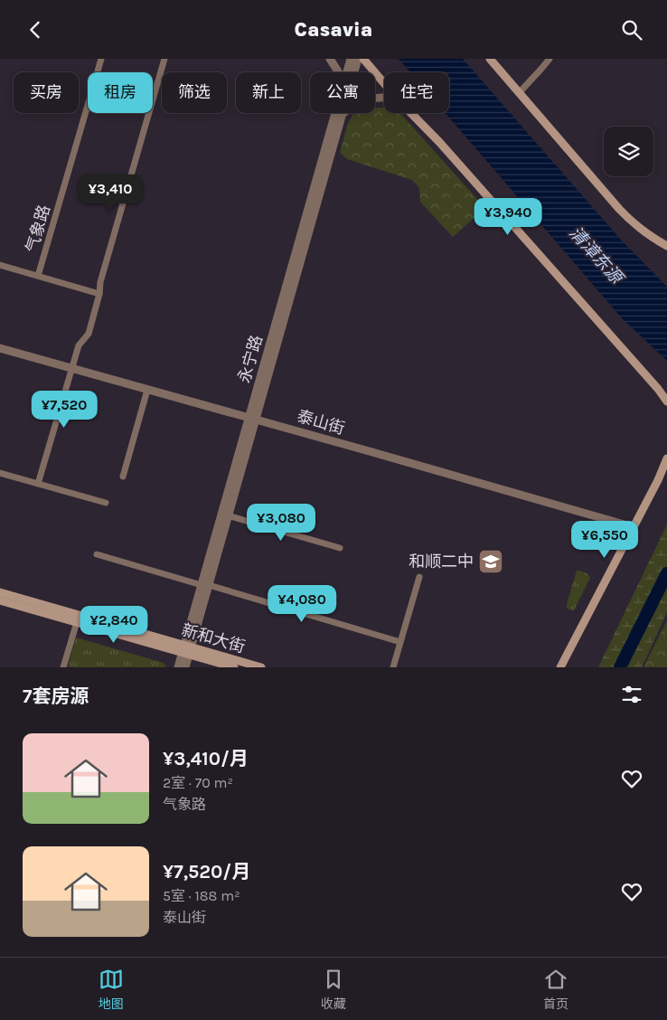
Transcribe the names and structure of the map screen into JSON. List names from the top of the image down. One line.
{"streets":{"main road":["新和大街"],"street":["气象路","永宁路","泰山街"]},"crossings":[["永宁路","泰山街"],["永宁路","新和大街"]],"water":["清漳东源"],"places":{"school or university":["和顺二中"]},"page":{"header":"Casavia","chip":["买房","租房","筛选","新上","公寓","住宅"],"price":["¥3,410","¥3,940","¥7,520","¥3,080","¥6,550","¥4,080","¥2,840"],"heading":"7套房源","list":[{"name":"¥3,410/月","note":"2室 · 70 m² · 气象路"},{"name":"¥7,520/月","note":"5室 · 188 m² · 泰山街"}],"tabs":["地图","收藏","首页"]}}
